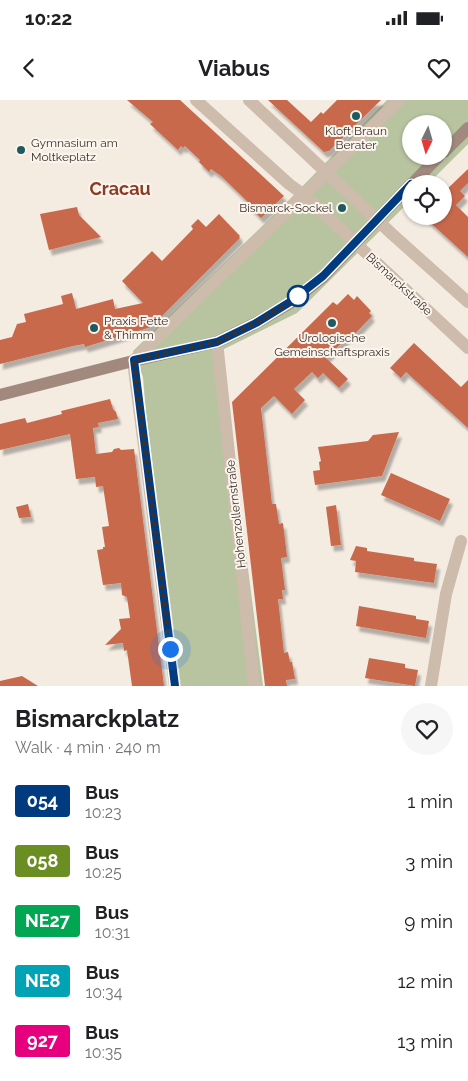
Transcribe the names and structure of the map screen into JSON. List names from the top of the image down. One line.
{"streets":{"street":["Bismarckstraße","Hohenzollernstraße"]},"districts":["Cracau"],"places":["Kloft Braun Berater","Gymnasium am Moltkeplatz","Bismarck-Sockel","Urologische Gemeinschaftspraxis","Praxis Fette & Thimm"],"lines":["bus line 054"],"north":"bottom","page":{"status":"10:22","header":"Viabus","heading":["Bismarckplatz","Walk · 4 min · 240 m"],"list":[{"mark":"054","name":"Bus","note":"10:23","value":"1 min"},{"mark":"058","name":"Bus","note":"10:25","value":"3 min"},{"mark":"NE27","name":"Bus","note":"10:31","value":"9 min"},{"mark":"NE8","name":"Bus","note":"10:34","value":"12 min"},{"mark":"927","name":"Bus","note":"10:35","value":"13 min"}]}}
